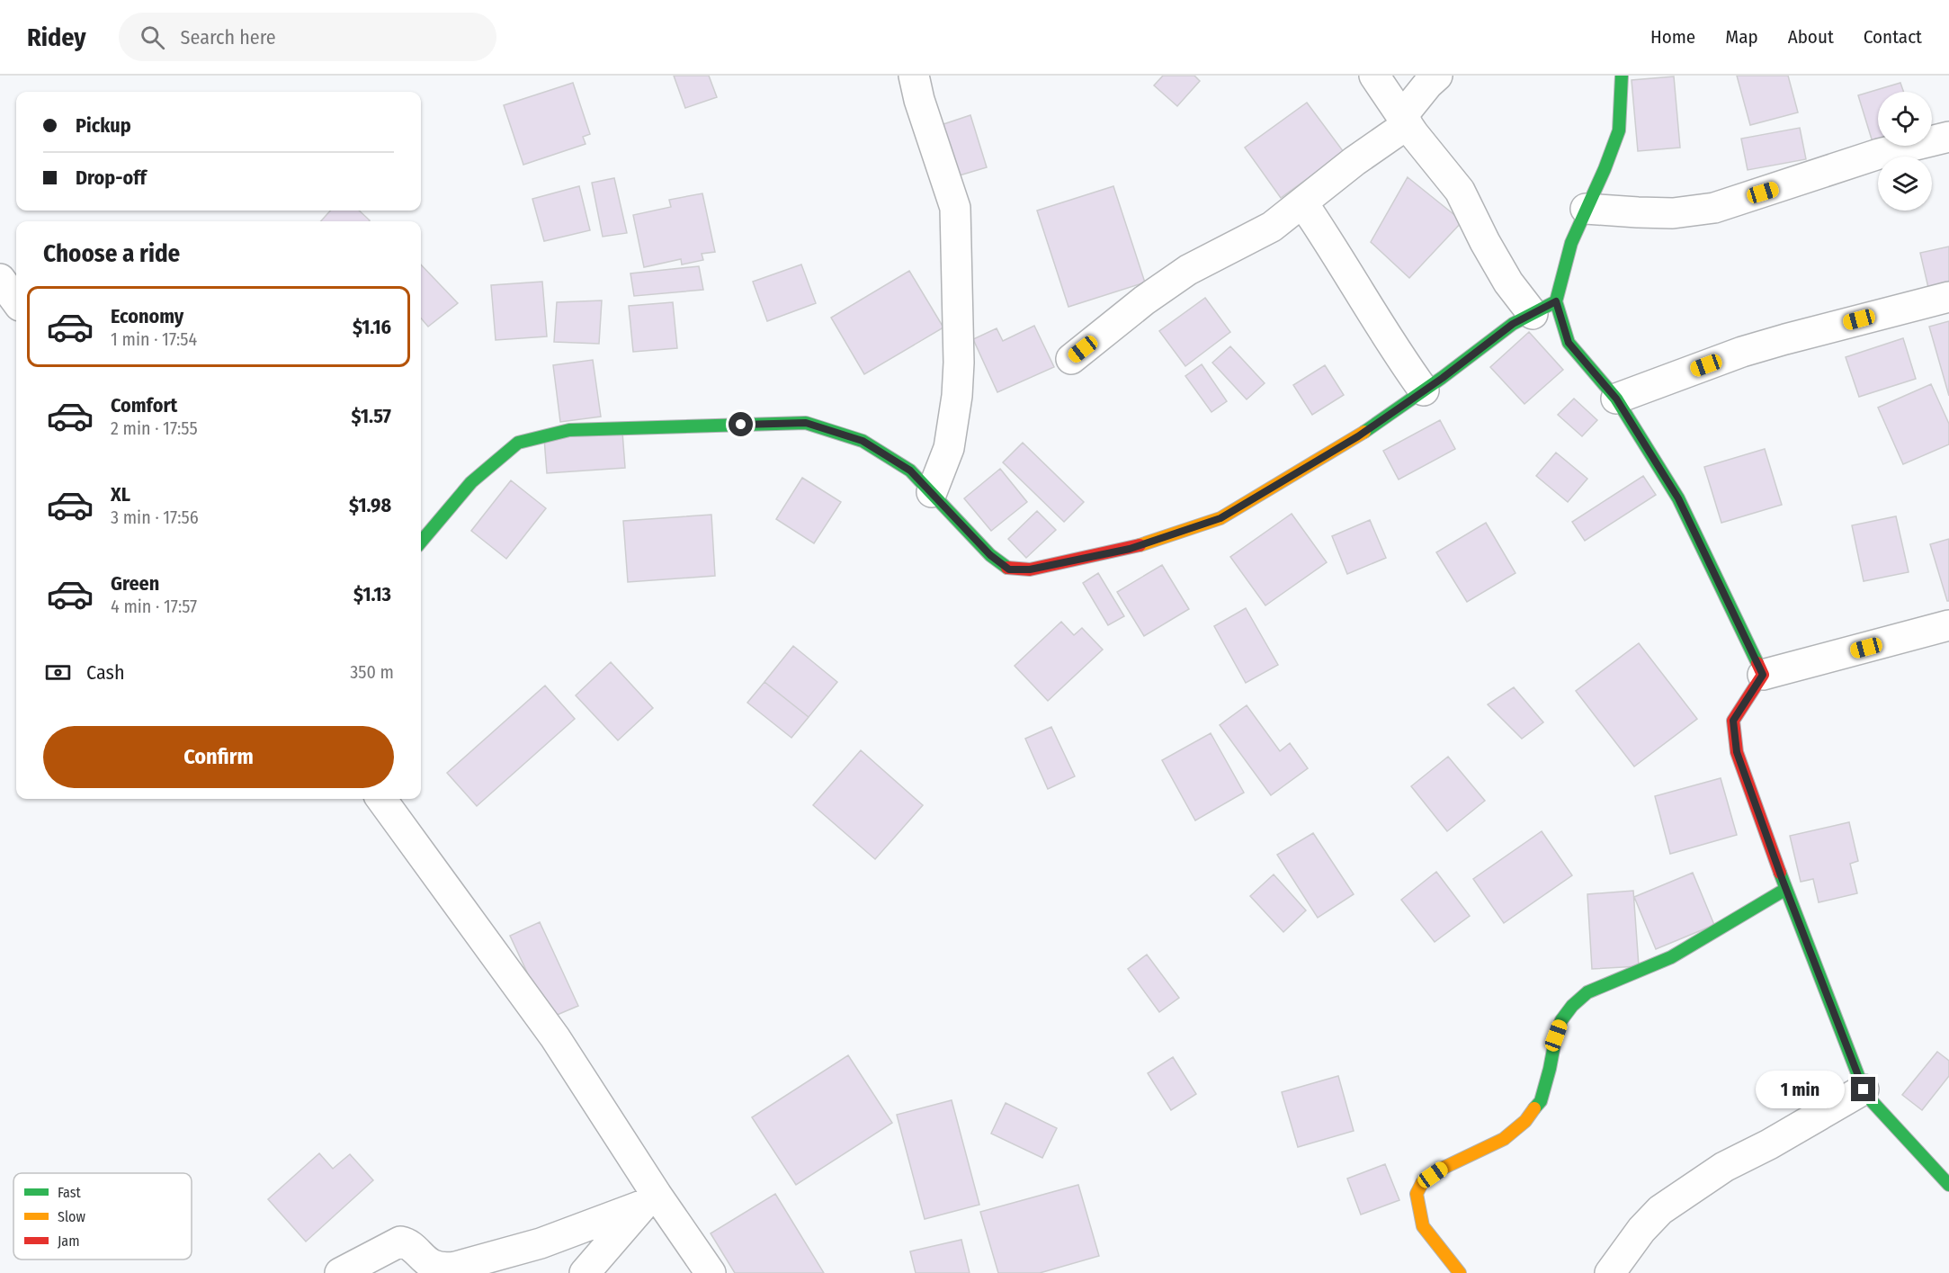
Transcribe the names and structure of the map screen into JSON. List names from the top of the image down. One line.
{"legend":["Fast","Slow","Jam"],"page":{"header":"Ridey","search":"Search here","nav":["Home","Map","About","Contact"],"banner":["Pickup","Drop-off"],"heading":"Choose a ride","list":[{"name":"Economy","note":"1 min · 17:54","value":"$1.16"},{"name":"Comfort","note":"2 min · 17:55","value":"$1.57"},{"name":"XL","note":"3 min · 17:56","value":"$1.98"},{"name":"Green","note":"4 min · 17:57","value":"$1.13"}],"pay":["Cash","350 m"],"buttons":"Confirm","bubble":"1 min"}}
